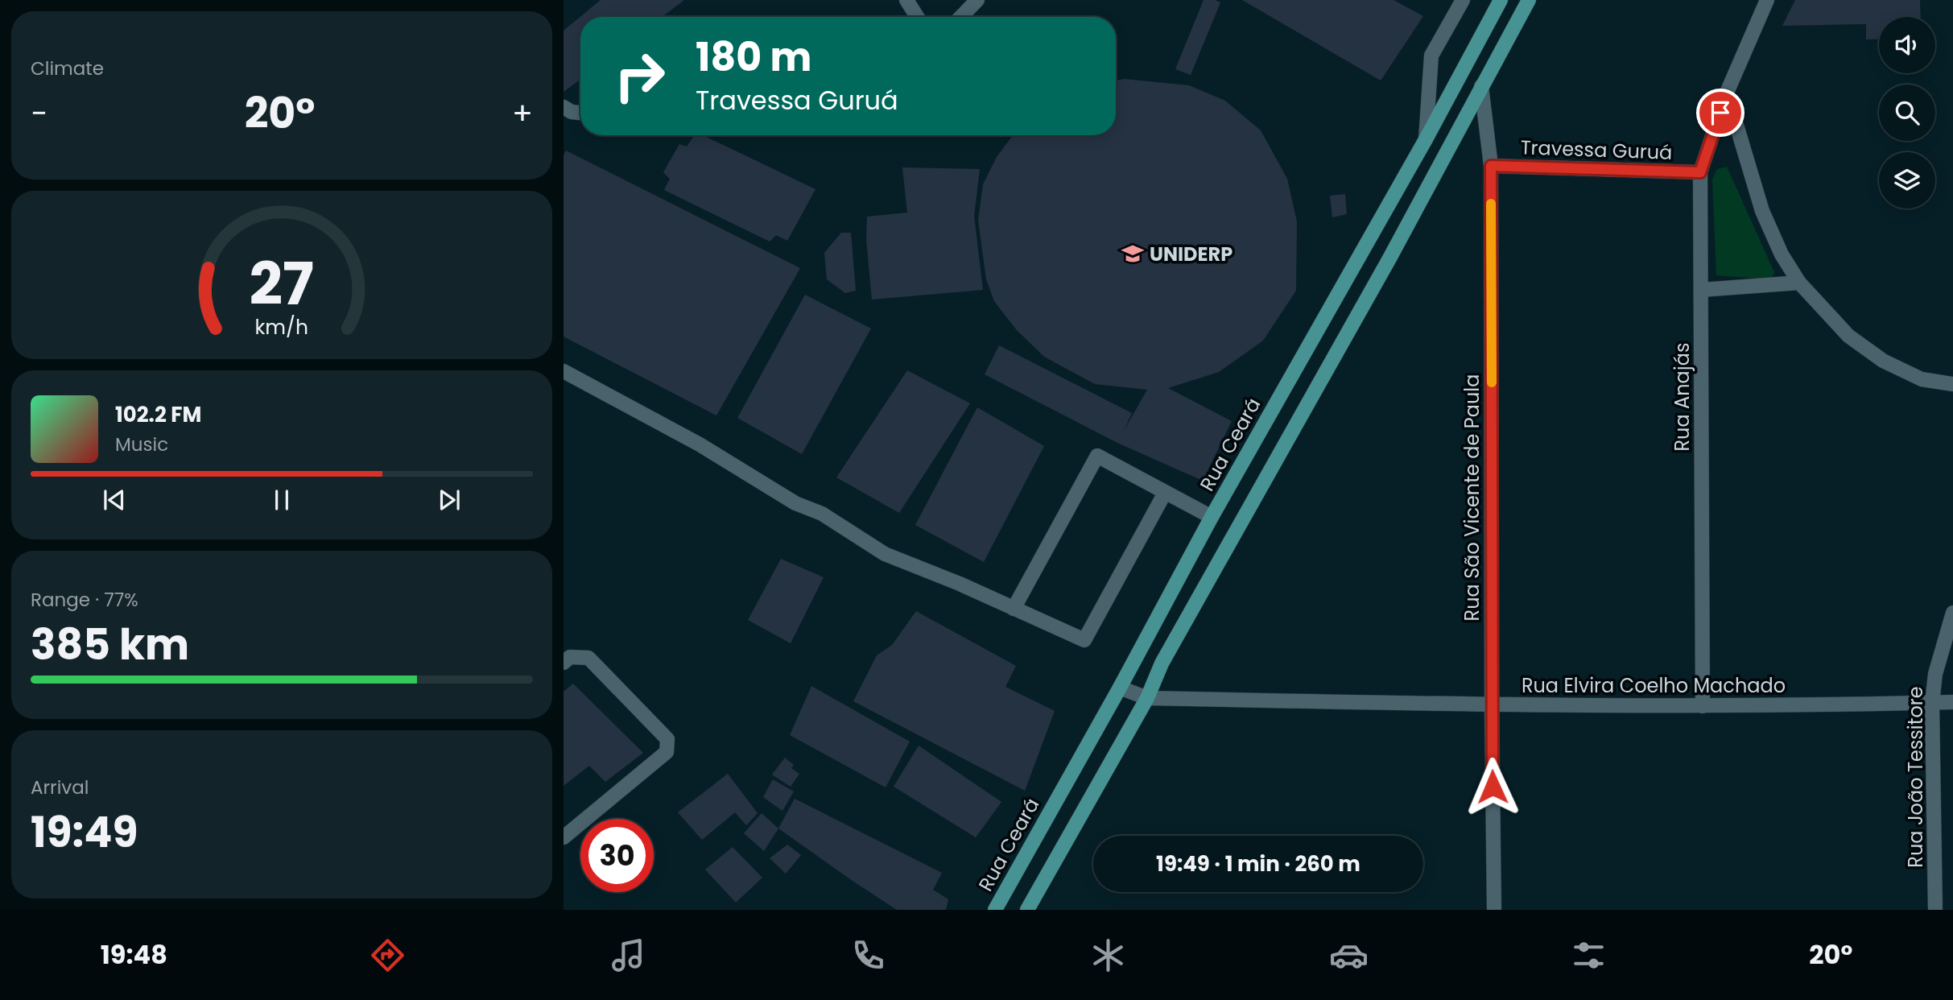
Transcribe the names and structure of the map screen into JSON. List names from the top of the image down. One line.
{"streets":{"main road":["Rua Ceará"],"street":["Travessa Guruá","Rua Anajás","Rua São Vicente de Paula","Rua Elvira Coelho Machado","Rua João Tessitore"]},"crossings":[["Travessa Guruá","Rua Anajás"],["Travessa Guruá","Rua São Vicente de Paula"],["Rua Anajás","Rua Elvira Coelho Machado"],["Rua Ceará","Rua Elvira Coelho Machado"],["Rua São Vicente de Paula","Rua Elvira Coelho Machado"],["Rua Elvira Coelho Machado","Rua João Tessitore"]],"places":{"school or university":["UNIDERP"]},"page":{"tile":["Climate",["Range · 77%","385 km"],["Arrival","19:49"]],"turn":["180 m","Travessa Guruá"],"heat":["−","20°","+"],"song":["102.2 FM","Music"],"limit":"30","trip":"19:49 · 1 min · 260 m","tabs":["19:48","20°"],"gauge":["27","km/h"]}}
